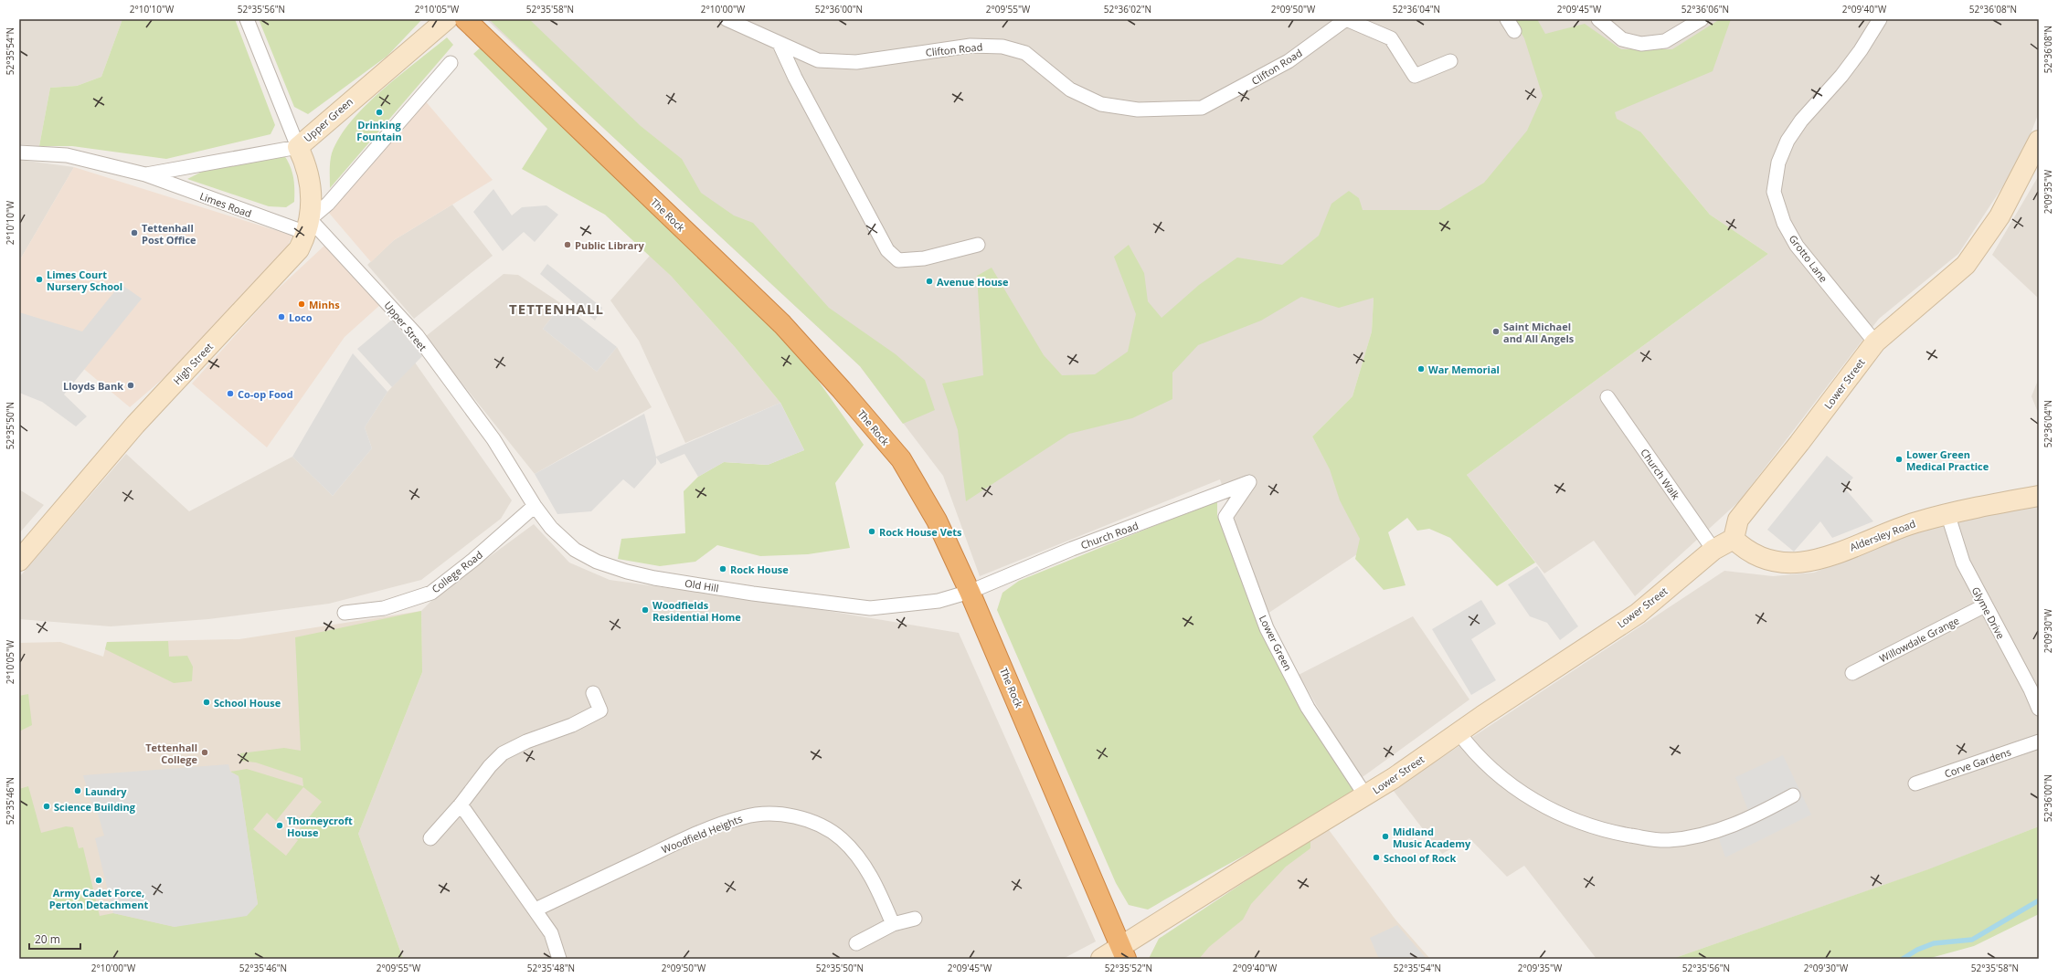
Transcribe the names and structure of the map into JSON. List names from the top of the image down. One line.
{"streets":{"highway":["The Rock"],"street":["Clifton Road","Upper Green","Limes Road","Grotto Lane","Upper Street","High Street","Lower Street","Church Walk","Church Road","Aldersley Road","College Road","Old Hill","Glyme Drive","Willowdale Grange","Lower Green","Corve Gardens","Woodfield Heights"]},"crossings":[["Upper Green","Limes Road"],["Upper Green","High Street"],["Limes Road","Upper Street"],["Limes Road","High Street"],["The Rock","Lower Street"],["The Rock","Church Road"],["The Rock","Old Hill"],["Grotto Lane","Lower Street"],["Upper Street","High Street"],["Upper Street","Old Hill"],["Lower Street","Church Walk"],["Lower Street","Aldersley Road"],["Lower Street","Lower Green"],["Church Road","Old Hill"],["Church Road","Lower Green"],["Aldersley Road","Glyme Drive"],["College Road","Old Hill"],["Glyme Drive","Willowdale Grange"]],"districts":["TETTENHALL"],"places":["Drinking Fountain","Tettenhall Post Office","Public Library","Limes Court Nursery School","Avenue House","Minhs","Loco","Saint Michael and All Angels","War Memorial","Lloyds Bank","Co-op Food","Lower Green Medical Practice","Rock House Vets","Rock House","Woodfields Residential Home","School House","Tettenhall College","Laundry","Science Building","Thorneycroft House","Midland Music Academy","School of Rock","Army Cadet Force, Perton Detachment"],"scale_bar":"20 m","coordinates":["2°10'10\"W","52°35'56\"N","2°10'05\"W","52°35'58\"N","2°10'00\"W","52°36'00\"N","2°09'55\"W","52°36'02\"N","2°09'50\"W","52°36'04\"N","2°09'45\"W","52°36'06\"N","2°09'40\"W","52°36'08\"N","52°35'54\"N","2°09'35\"W","52°35'50\"N","2°09'30\"W","52°35'46\"N","52°35'48\"N","52°35'52\"N"]}
